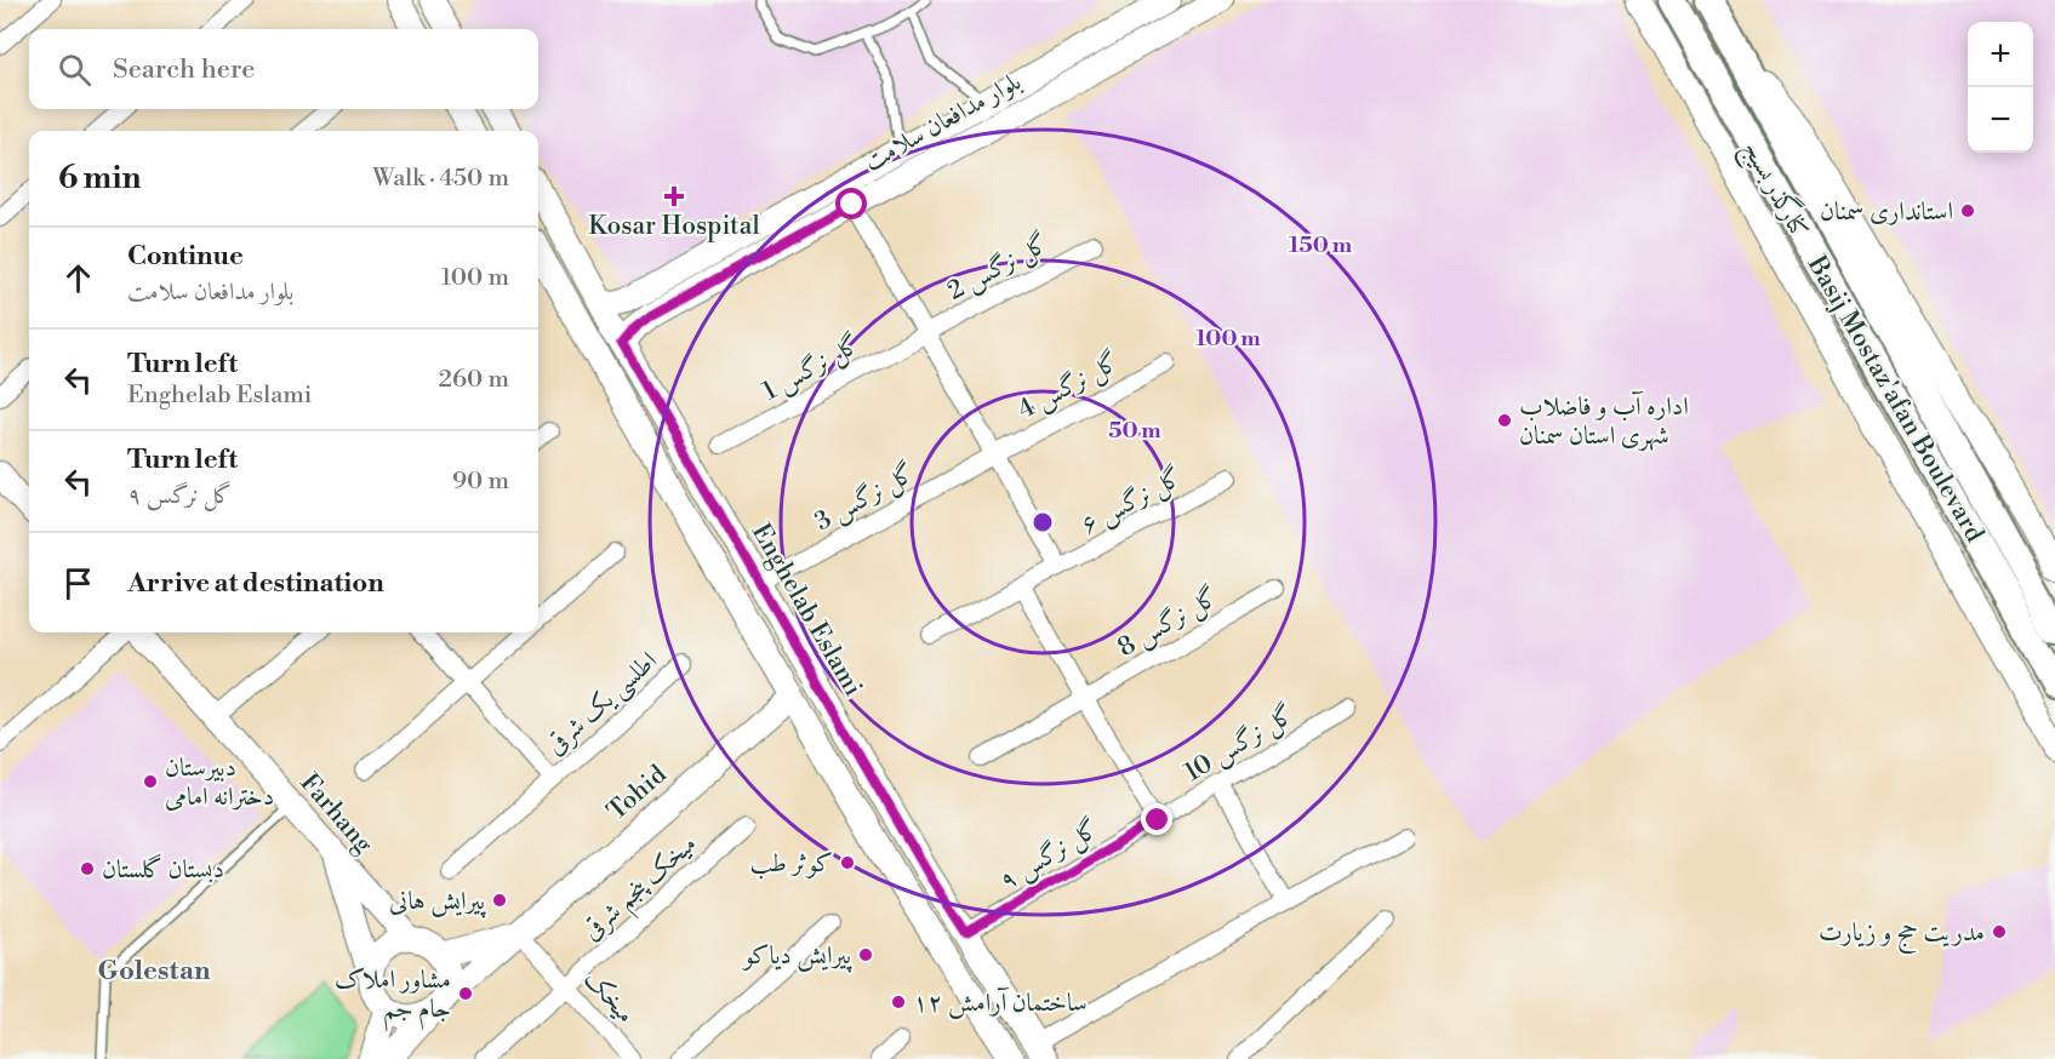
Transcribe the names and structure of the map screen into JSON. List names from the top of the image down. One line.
{"streets":{"main road":["بلوار مدافعان سلامت","کنارگذر بسیج","Basij Mostaz'afan Boulevard","Enghelab Eslami","Tohid","Farhang"],"street":["گل نرگس 2","گل نرگس 1","گل نرگس 4","گل نرگس 3","گل نرگس ۶","گل نرگس 8","اطلسی یک شرقی","گل نرگس 10","گل نرگس ۹","میخک پنجم شرقی","میخک"]},"crossings":[["بلوار مدافعان سلامت","Enghelab Eslami"],["کنارگذر بسیج","Basij Mostaz'afan Boulevard"],["گل نرگس 2","گل نرگس 1"],["گل نرگس 4","گل نرگس 3"],["گل نرگس 3","Enghelab Eslami"],["Enghelab Eslami","گل نرگس ۹"],["گل نرگس 10","گل نرگس ۹"],["Tohid","Farhang"],["Tohid","میخک"],["میخک پنجم شرقی","میخک"]],"districts":["Golestan"],"places":{"health":["Kosar Hospital"],"other":["استانداری سمنان","اداره آب و فاضلاب شهری استان سمنان","دبیرستان دخترانه امامی","کوثر طب","دبستان گلستان","پیرایش هانی","مدریت حج و زیارت","پیرایش دیاکو","مشاور املاک جام جم","ساختمان آرامش ۱۲"]},"page":{"map_buttons":["+","−"],"search":"Search here","heading":["6 min","Walk · 450 m"],"list":[["Continue","بلوار مدافعان سلامت","100 m"],["Turn left","Enghelab Eslami","260 m"],["Turn left","گل نرگس ۹","90 m"],"Arrive at destination"]},"rings":["150 m","100 m","50 m"]}
